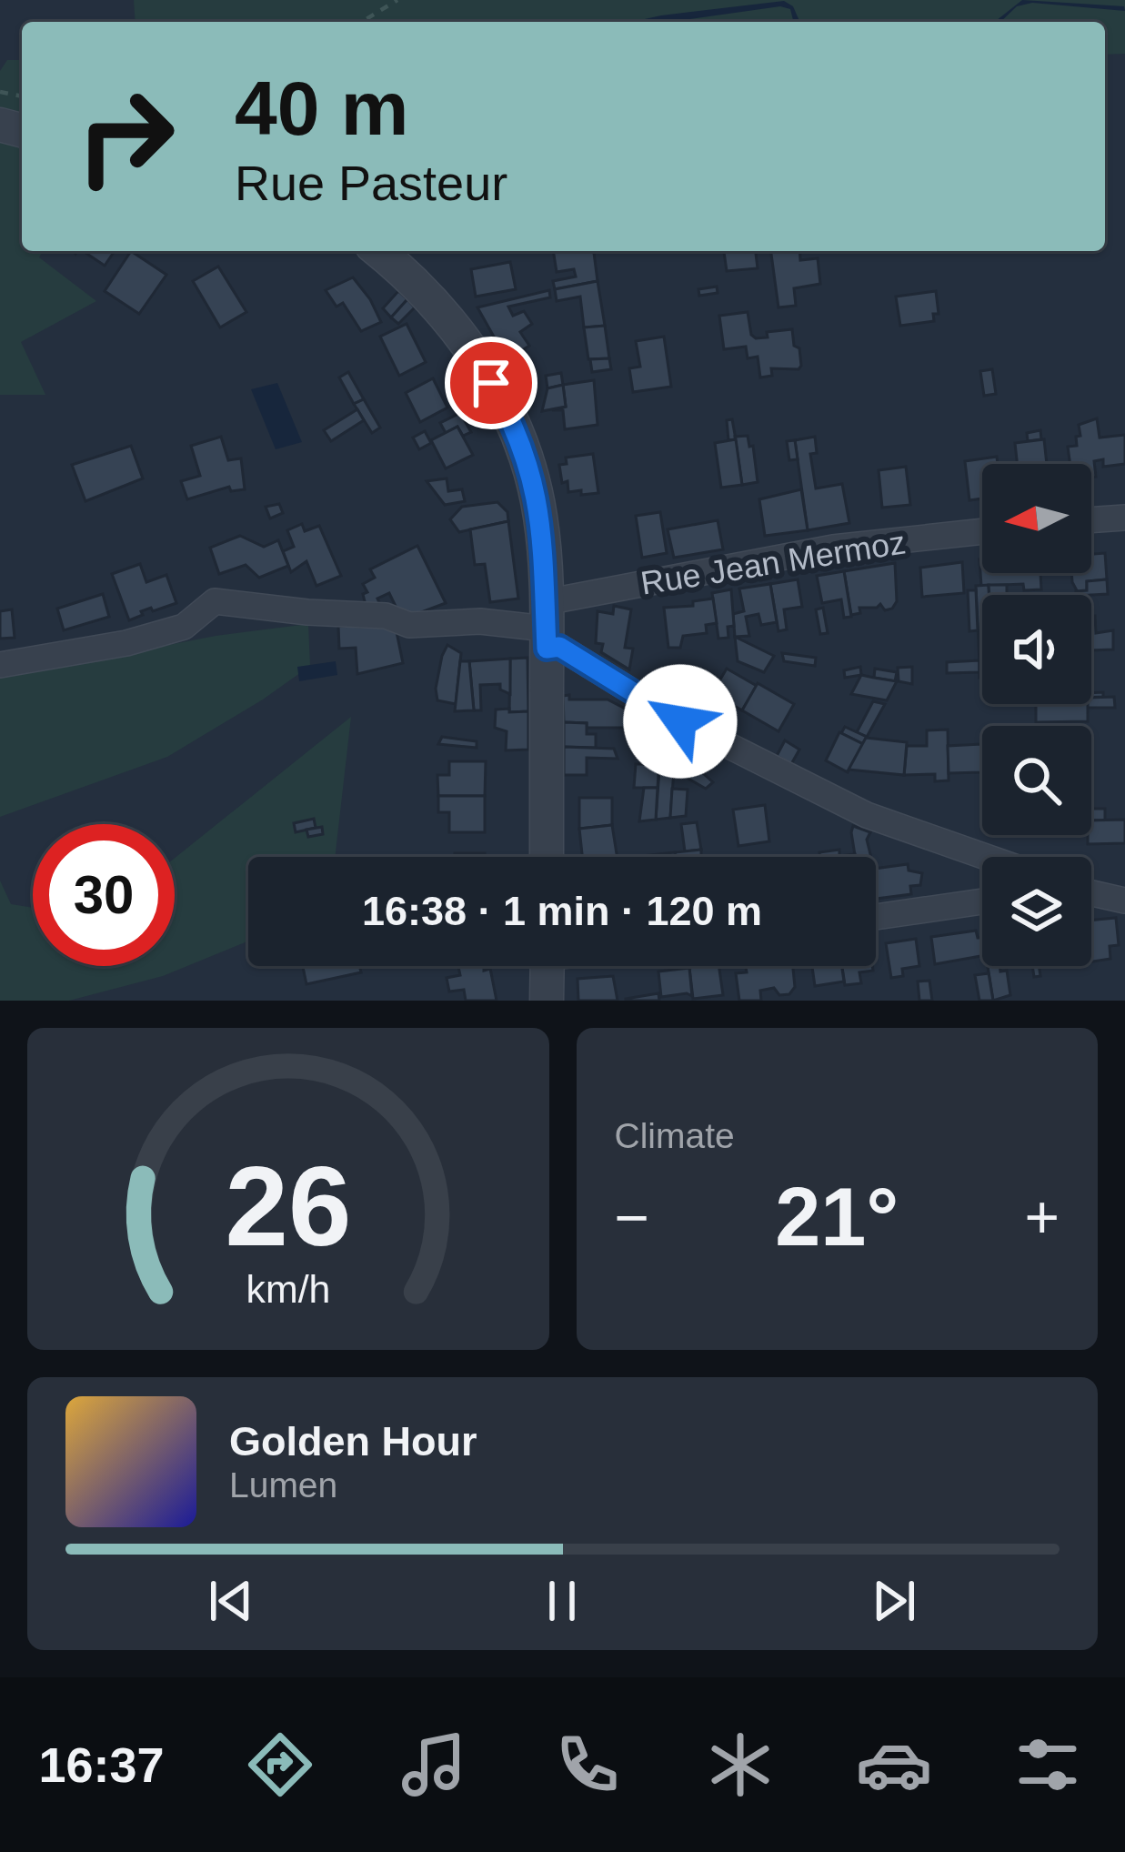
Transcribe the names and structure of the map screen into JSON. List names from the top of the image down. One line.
{"streets":{"street":["Rue Jean Mermoz"]},"north":"left","page":{"turn":["40 m","Rue Pasteur"],"limit":"30","trip":"16:38 · 1 min · 120 m","tile":"Climate","heat":["−","21°","+"],"song":["Golden Hour","Lumen"],"tabs":"16:37","gauge":["26","km/h"]}}
